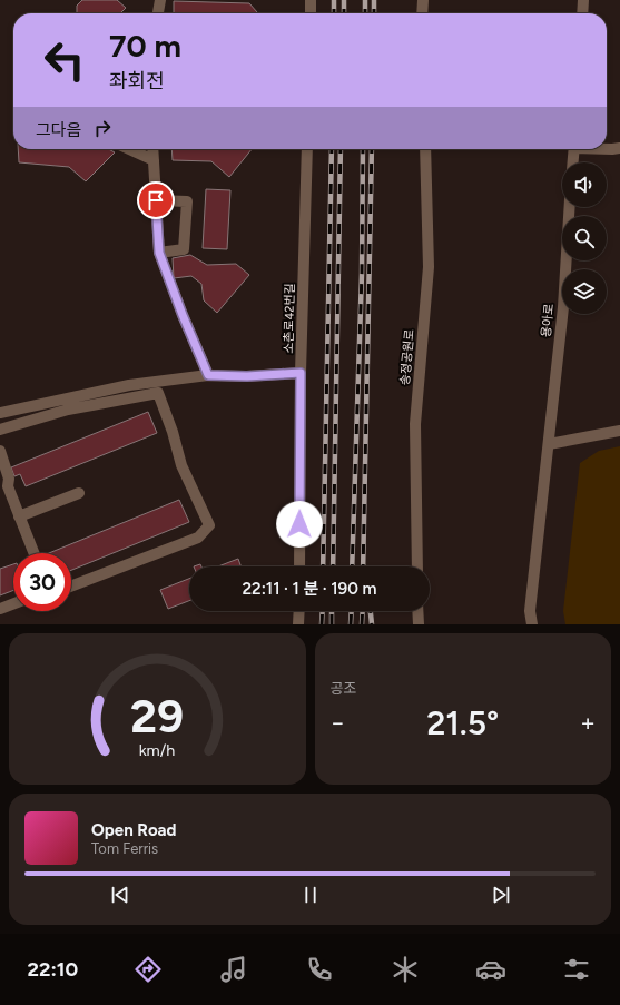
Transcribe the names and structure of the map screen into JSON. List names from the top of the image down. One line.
{"streets":{"street":["소촌로42번길","용아로","송정공원로"]},"page":{"turn":["70 m","좌회전"],"then":"그다음","limit":"30","trip":"22:11 · 1 분 · 190 m","tile":"공조","heat":["−","21.5°","+"],"song":["Open Road","Tom Ferris"],"tabs":"22:10","gauge":["29","km/h"]}}
